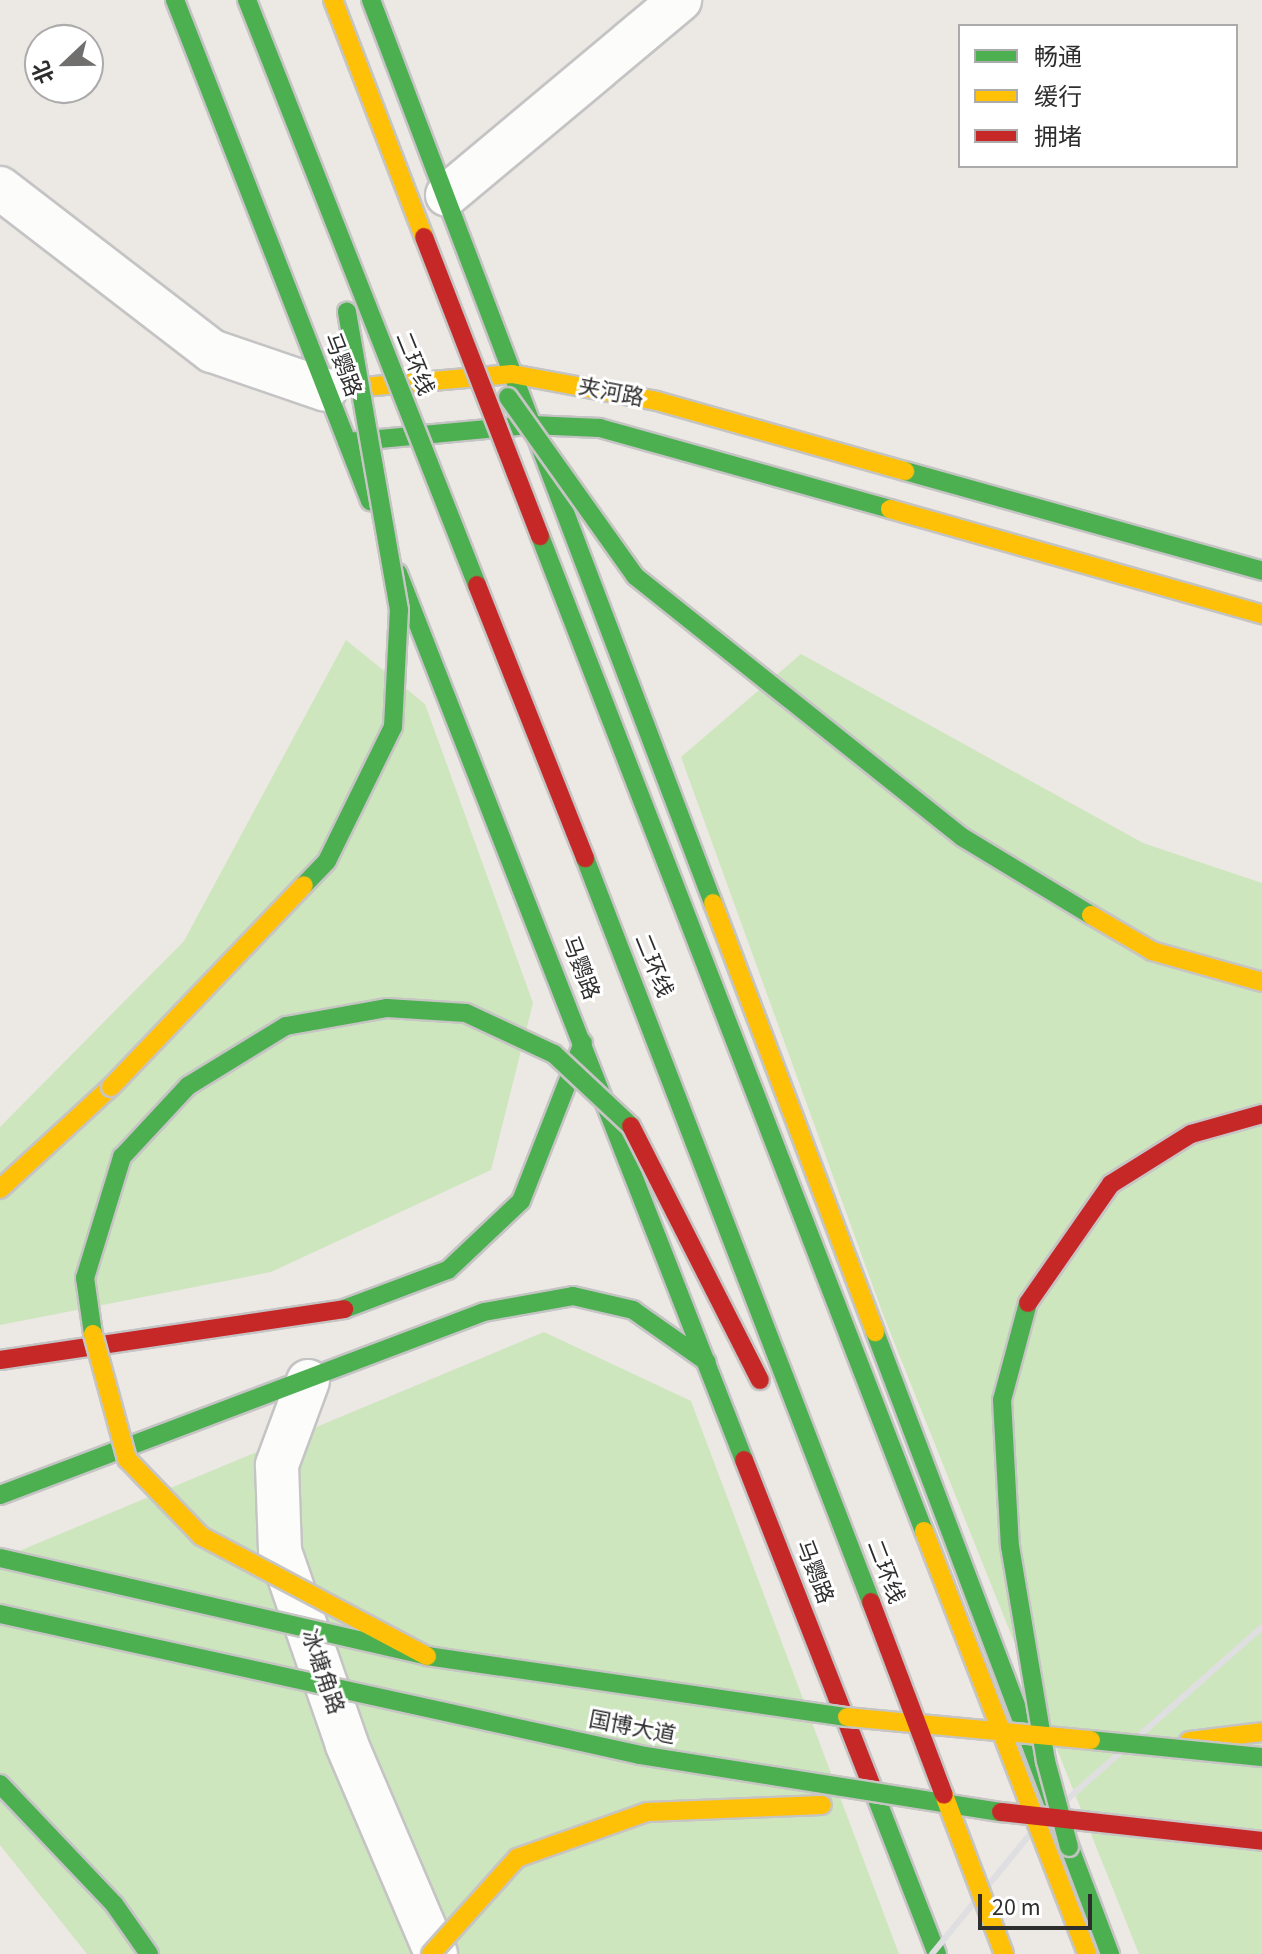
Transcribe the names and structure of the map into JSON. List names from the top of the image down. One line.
{"streets":{"main road":["二环线","马鹦路","夹河路","国博大道"],"street":["冰塘角路"]},"crossings":[["马鹦路","夹河路"]],"legend":["畅通","缓行","拥堵"],"scale_bar":"20 m","north":"left"}
